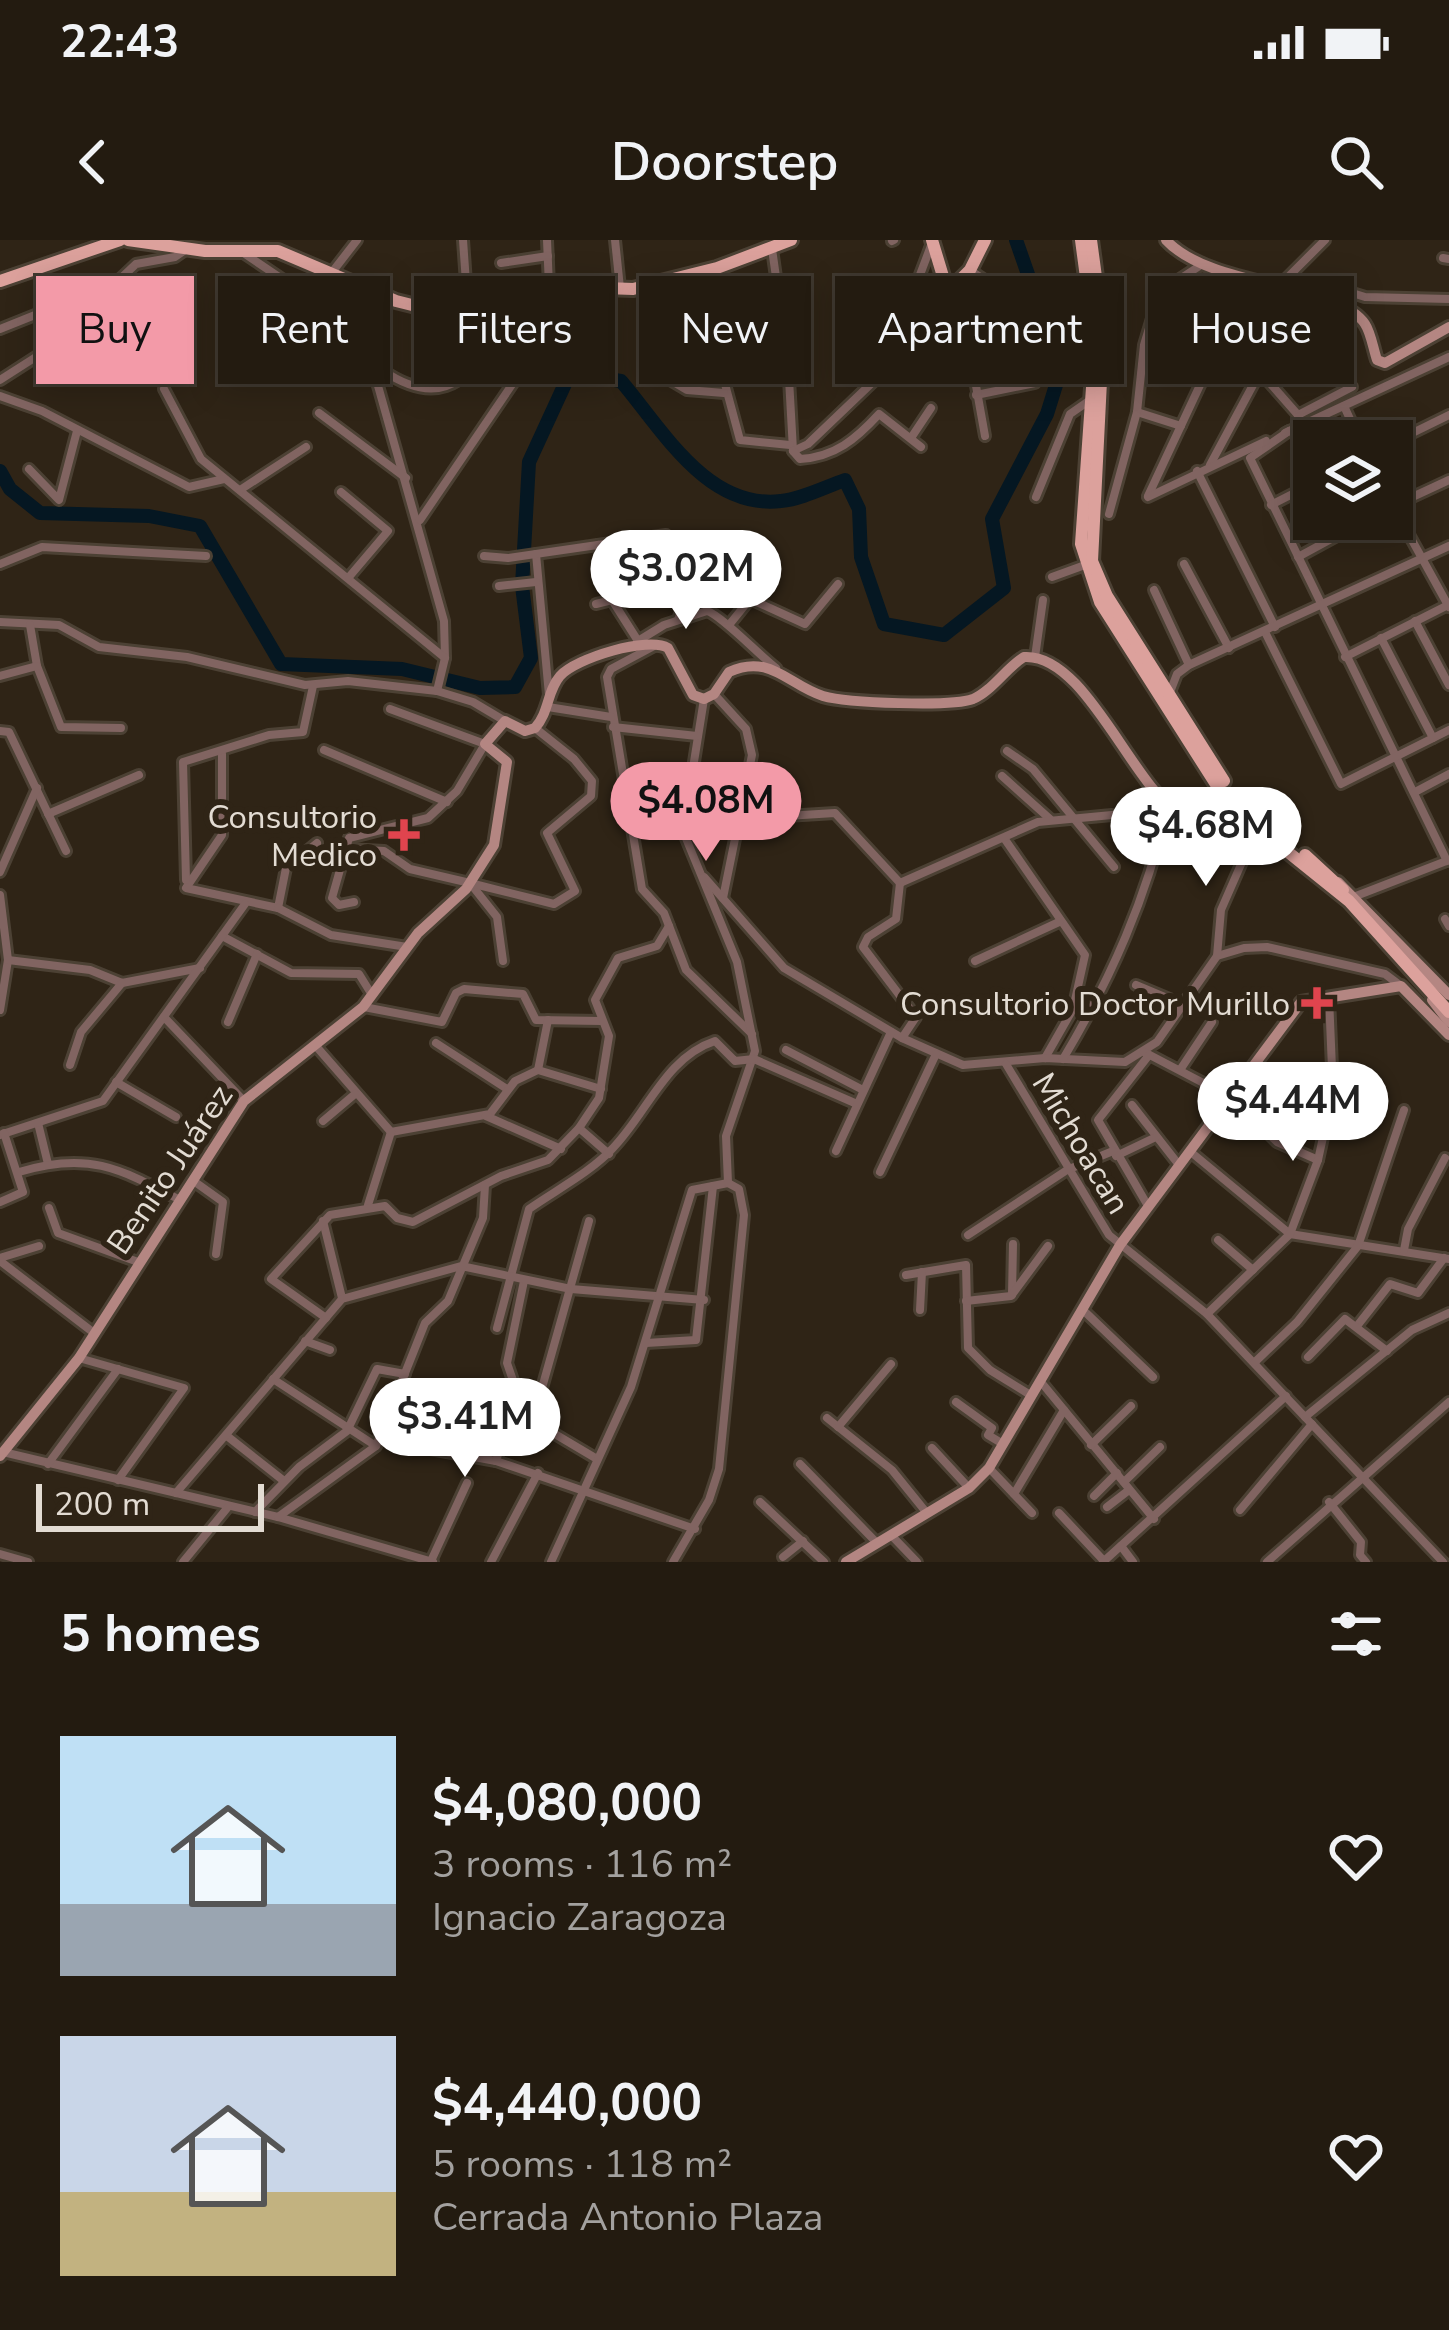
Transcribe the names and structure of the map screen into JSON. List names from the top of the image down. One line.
{"streets":{"street":["Michoacan","Benito Juárez"]},"places":{"health":["Consultorio Medico","Consultorio Doctor Murillo"]},"scale_bar":"200 m","page":{"status":"22:43","header":"Doorstep","chip":["Buy","Rent","Filters","New","Apartment","House"],"price":["$3.02M","$4.08M","$4.68M","$4.44M","$3.41M"],"scale":"200 m","heading":"5 homes","list":[{"name":"$4,080,000","note":"3 rooms · 116 m² · Ignacio Zaragoza"},{"name":"$4,440,000","note":"5 rooms · 118 m² · Cerrada Antonio Plaza"}]}}
